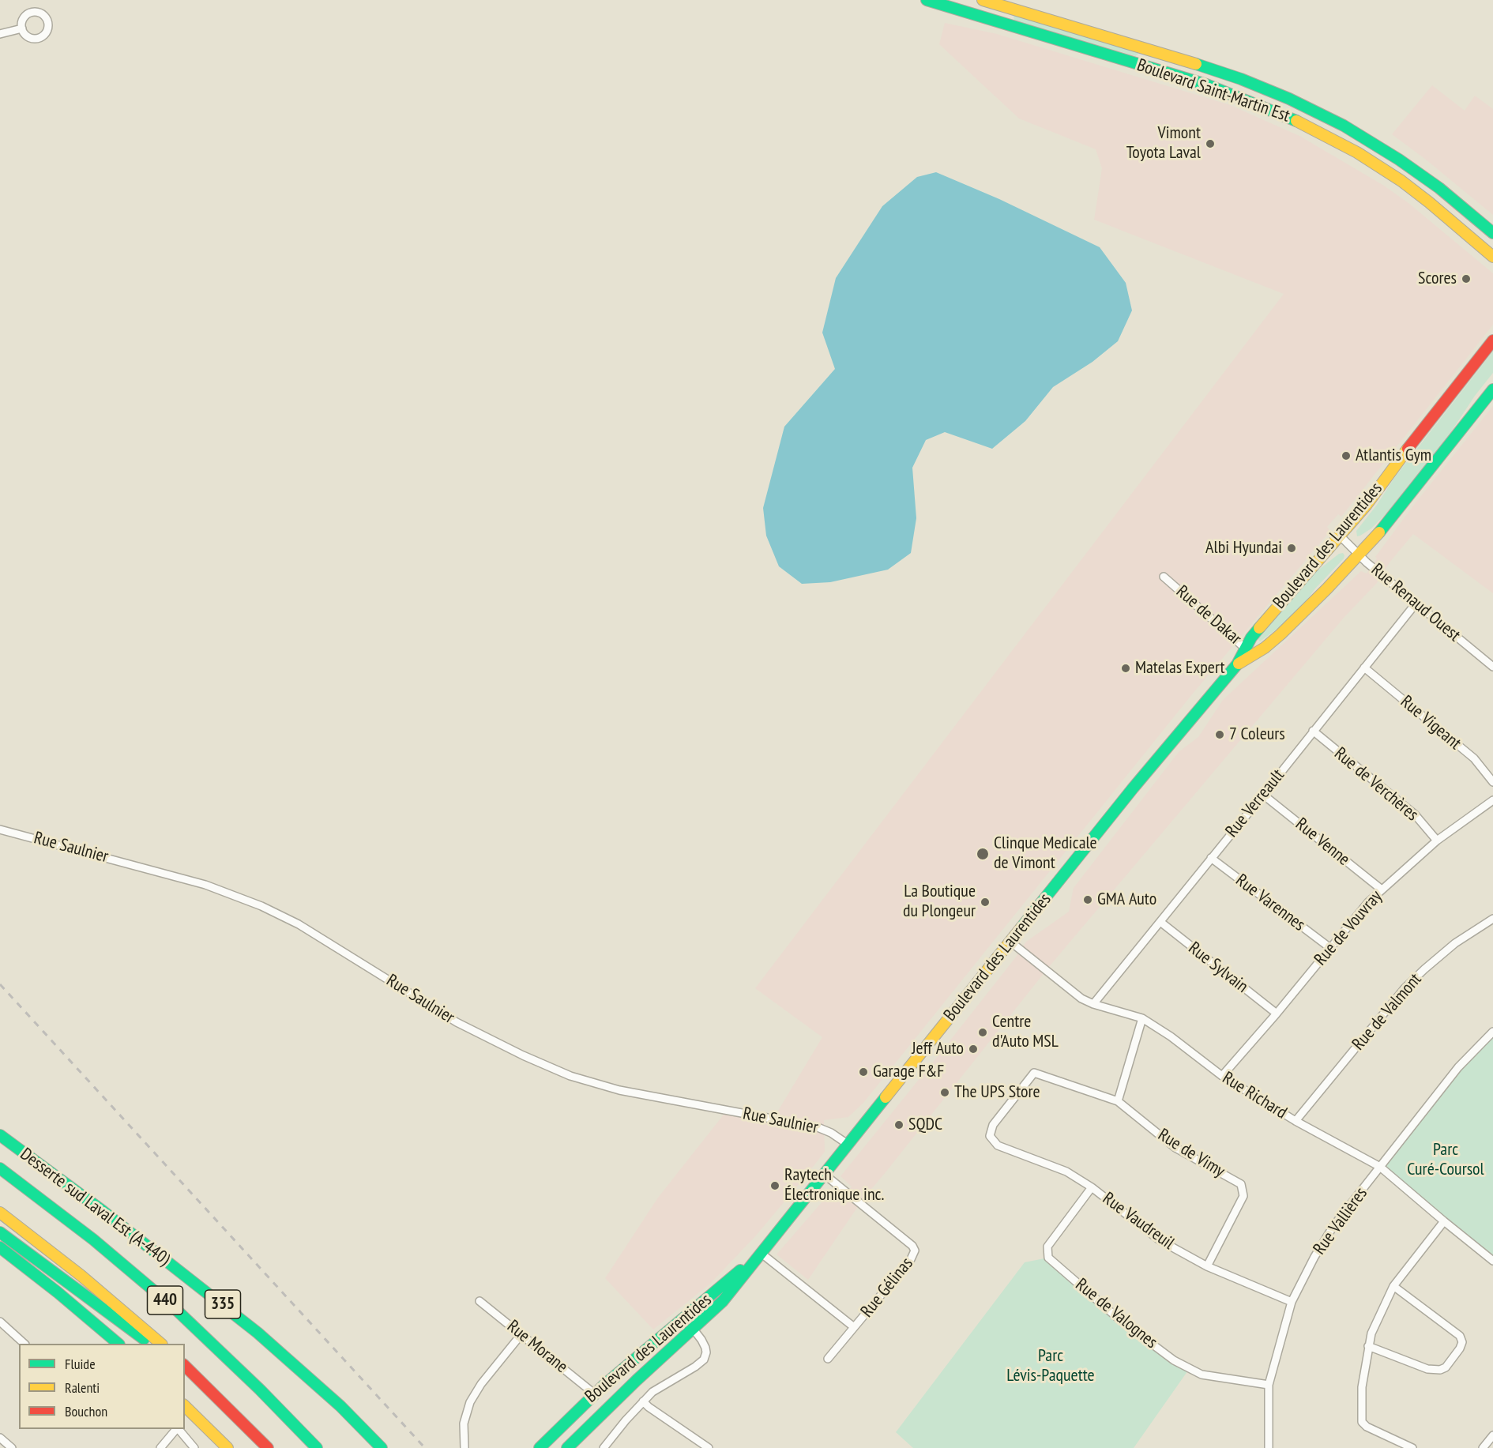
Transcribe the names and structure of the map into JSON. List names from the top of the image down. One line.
{"streets":{"main road":["Boulevard Saint-Martin Est","Boulevard des Laurentides","Desserte sud Laval Est (A-440)","440","335"],"street":["Rue Renaud Ouest","Rue de Dakar","Rue Vigeant","Rue de Verchères","Rue Verreault","Rue Venne","Rue Saulnier","Rue Varennes","Rue de Vouvray","Rue Sylvain","Rue de Valmont","Rue Richard","Rue de Vimy","Rue Vaudreuil","Rue Vallières","Rue Gélinas","Rue de Valognes","Rue Morane"]},"crossings":[["Boulevard des Laurentides","Rue Renaud Ouest"],["Boulevard des Laurentides","Rue de Dakar"],["Boulevard des Laurentides","Rue Saulnier"],["Boulevard des Laurentides","Rue Richard"],["Boulevard des Laurentides","Rue Gélinas"],["Boulevard des Laurentides","Rue Morane"],["Rue Renaud Ouest","Rue Verreault"],["Rue Vigeant","Rue Verreault"],["Rue de Verchères","Rue Verreault"],["Rue de Verchères","Rue de Vouvray"],["Rue Verreault","Rue Venne"],["Rue Verreault","Rue Varennes"],["Rue Verreault","Rue Sylvain"],["Rue Verreault","Rue Richard"],["Rue Venne","Rue de Vouvray"],["Rue Varennes","Rue de Vouvray"],["Rue de Vouvray","Rue Sylvain"],["Rue de Vouvray","Rue Richard"],["Rue de Valmont","Rue Richard"],["Rue Richard","Rue Vallières"],["Rue de Vimy","Rue Vaudreuil"],["Rue Vaudreuil","Rue Vallières"],["Rue Vaudreuil","Rue de Valognes"],["Rue Vallières","Rue de Valognes"]],"parks":["Parc Curé-Coursol","Parc Lévis-Paquette"],"places":["Vimont Toyota Laval","Scores","Atlantis Gym","Albi Hyundai","Matelas Expert","7 Coleurs","Clinque Medicale de Vimont","GMA Auto","La Boutique du Plongeur","Centre d'Auto MSL","Jeff Auto","Garage F&F","The UPS Store","SQDC","Raytech Électronique inc."],"legend":["Fluide","Ralenti","Bouchon"]}
